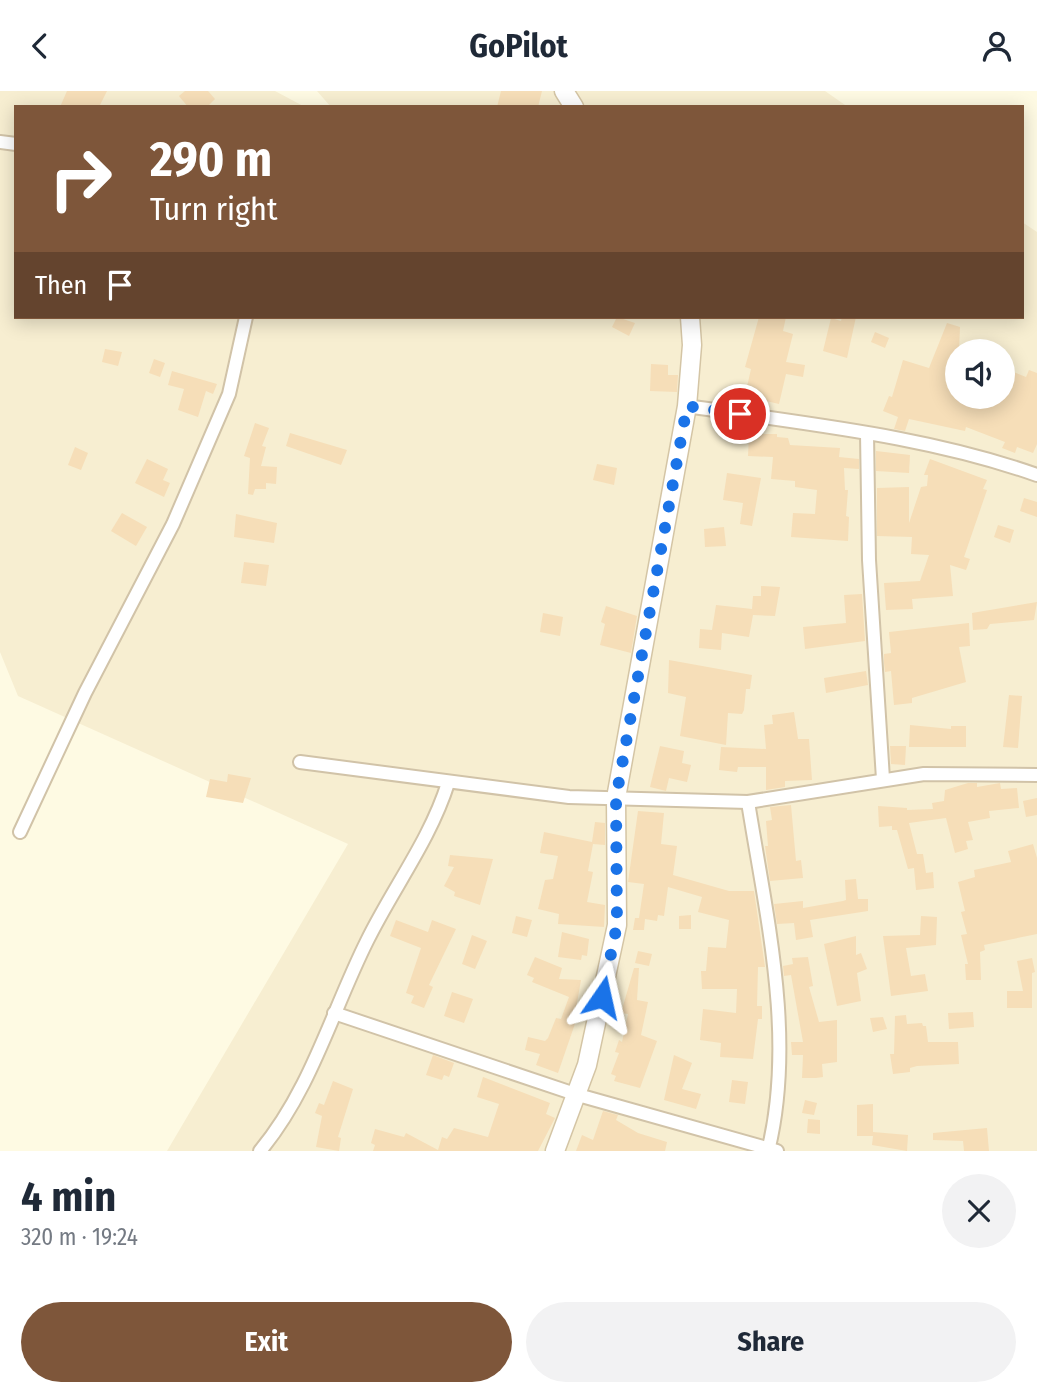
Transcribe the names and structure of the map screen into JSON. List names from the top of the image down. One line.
{"page":{"header":"GoPilot","turn":["290 m","Turn right"],"then":"Then","heading":["4 min","320 m · 19:24"],"buttons":["Exit","Share"]}}
